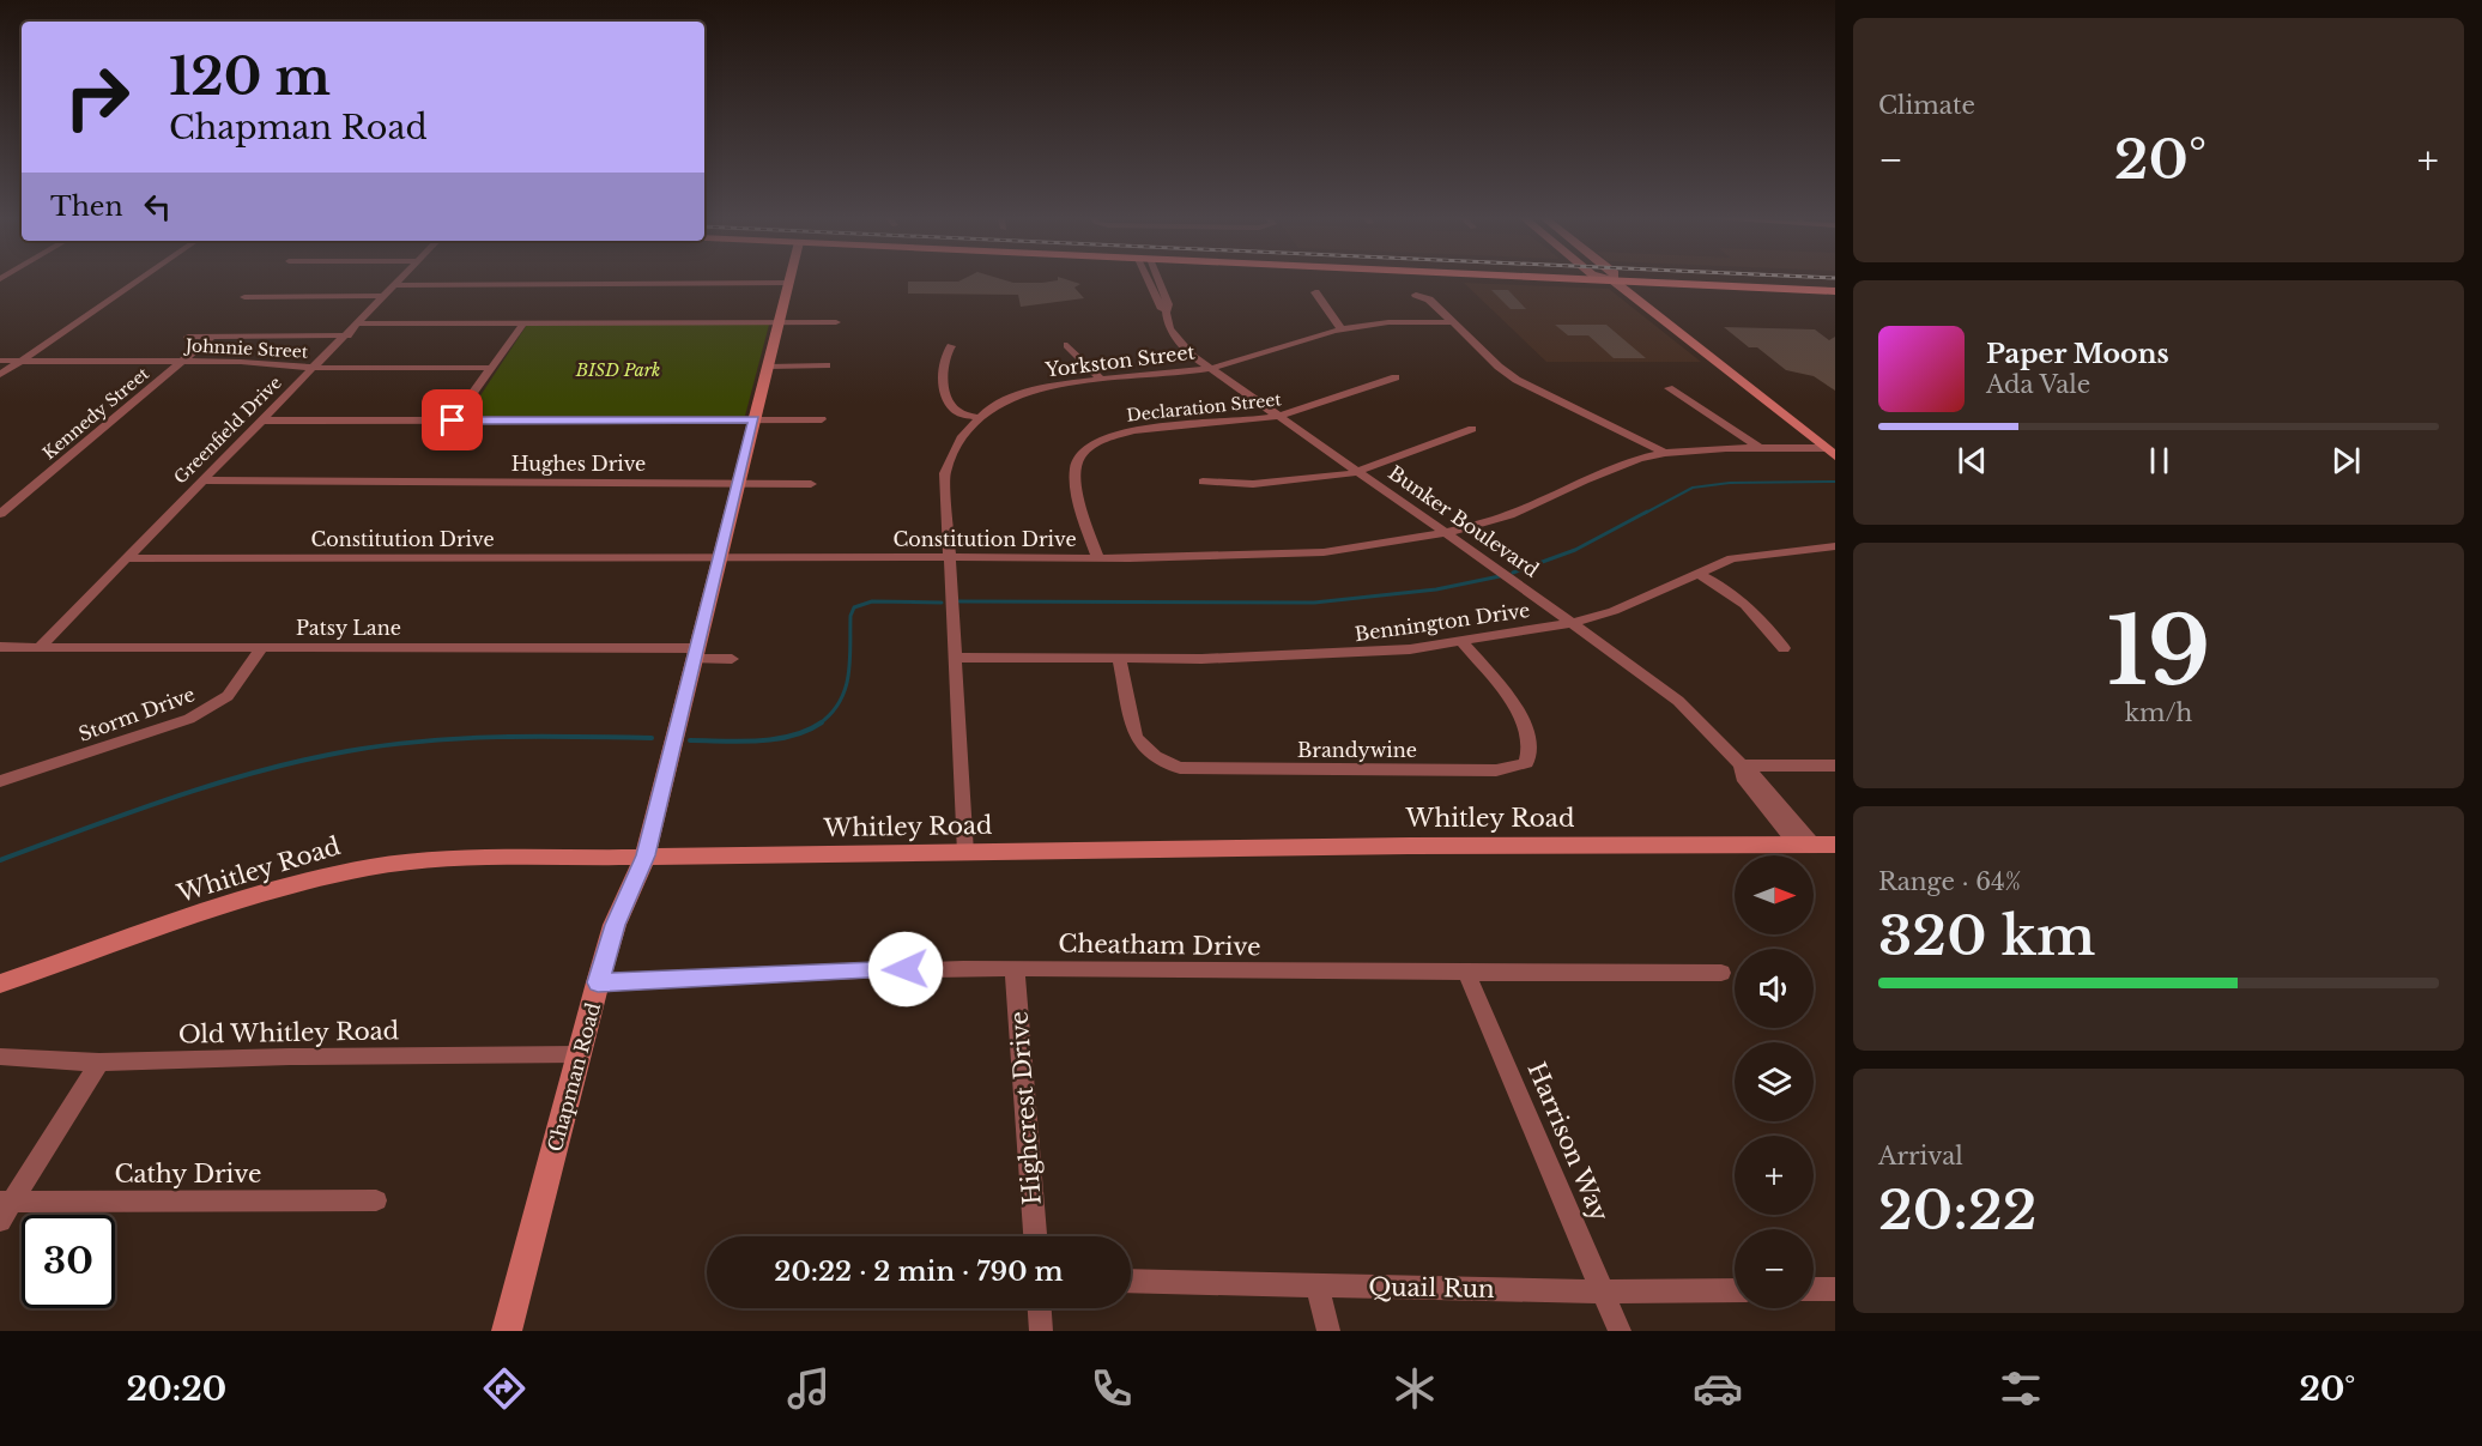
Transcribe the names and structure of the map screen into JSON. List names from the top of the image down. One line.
{"streets":{"street":["Johnnie Street","Yorkston Street","Declaration Street","Kennedy Street","Greenfield Drive","Hughes Drive","Bunker Boulevard","Constitution Drive","Bennington Drive","Patsy Lane","Storm Drive","Brandywine","Whitley Road","Cheatham Drive","Old Whitley Road","Chapman Road","Highcrest Drive","Harrison Way","Cathy Drive","Quail Run"]},"crossings":[["Johnnie Street","Kennedy Street"],["Johnnie Street","Greenfield Drive"],["Yorkston Street","Bunker Boulevard"],["Yorkston Street","Constitution Drive"],["Yorkston Street","Bennington Drive"],["Yorkston Street","Whitley Road"],["Declaration Street","Bunker Boulevard"],["Declaration Street","Constitution Drive"],["Greenfield Drive","Hughes Drive"],["Greenfield Drive","Constitution Drive"],["Greenfield Drive","Patsy Lane"],["Hughes Drive","Chapman Road"],["Bunker Boulevard","Constitution Drive"],["Bunker Boulevard","Bennington Drive"],["Bunker Boulevard","Whitley Road"],["Constitution Drive","Chapman Road"],["Bennington Drive","Brandywine"],["Patsy Lane","Storm Drive"],["Patsy Lane","Chapman Road"],["Whitley Road","Chapman Road"],["Cheatham Drive","Chapman Road"],["Cheatham Drive","Highcrest Drive"],["Cheatham Drive","Harrison Way"],["Old Whitley Road","Chapman Road"],["Harrison Way","Quail Run"]],"parks":["BISD Park"],"north":"right","page":{"tile":["Climate",["19","km/h"],["Range · 64%","320 km"],["Arrival","20:22"]],"turn":["120 m","Chapman Road"],"heat":["−","20°","+"],"then":"Then","song":["Paper Moons","Ada Vale"],"map_buttons":["+","−"],"limit":"30","trip":"20:22 · 2 min · 790 m","tabs":["20:20","20°"]}}
